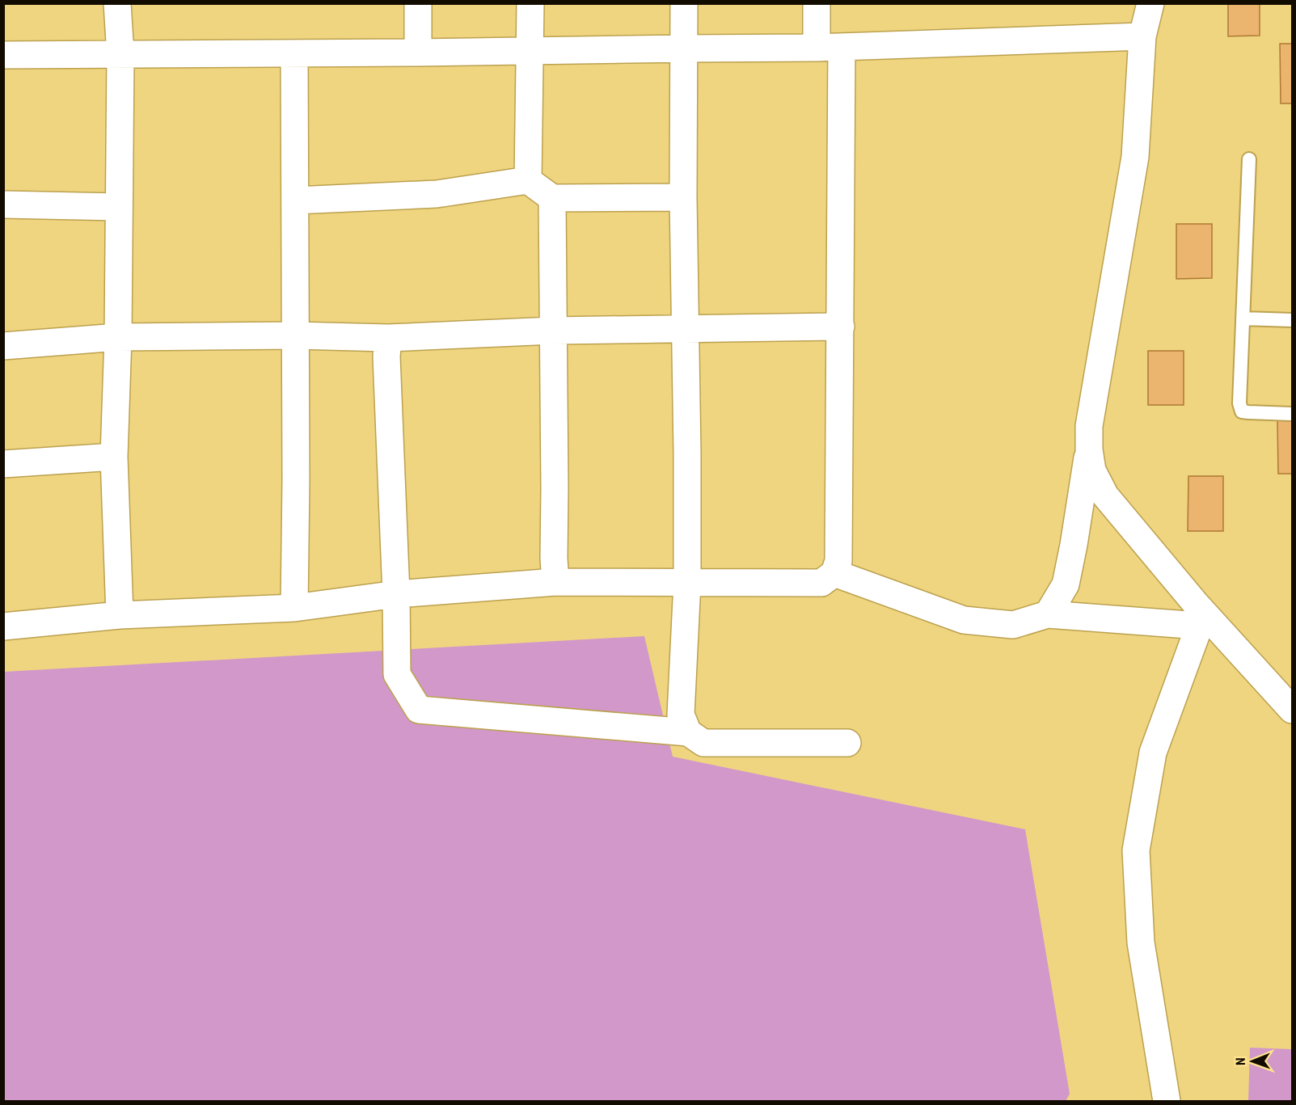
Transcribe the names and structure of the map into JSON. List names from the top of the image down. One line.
{"north":"left"}
